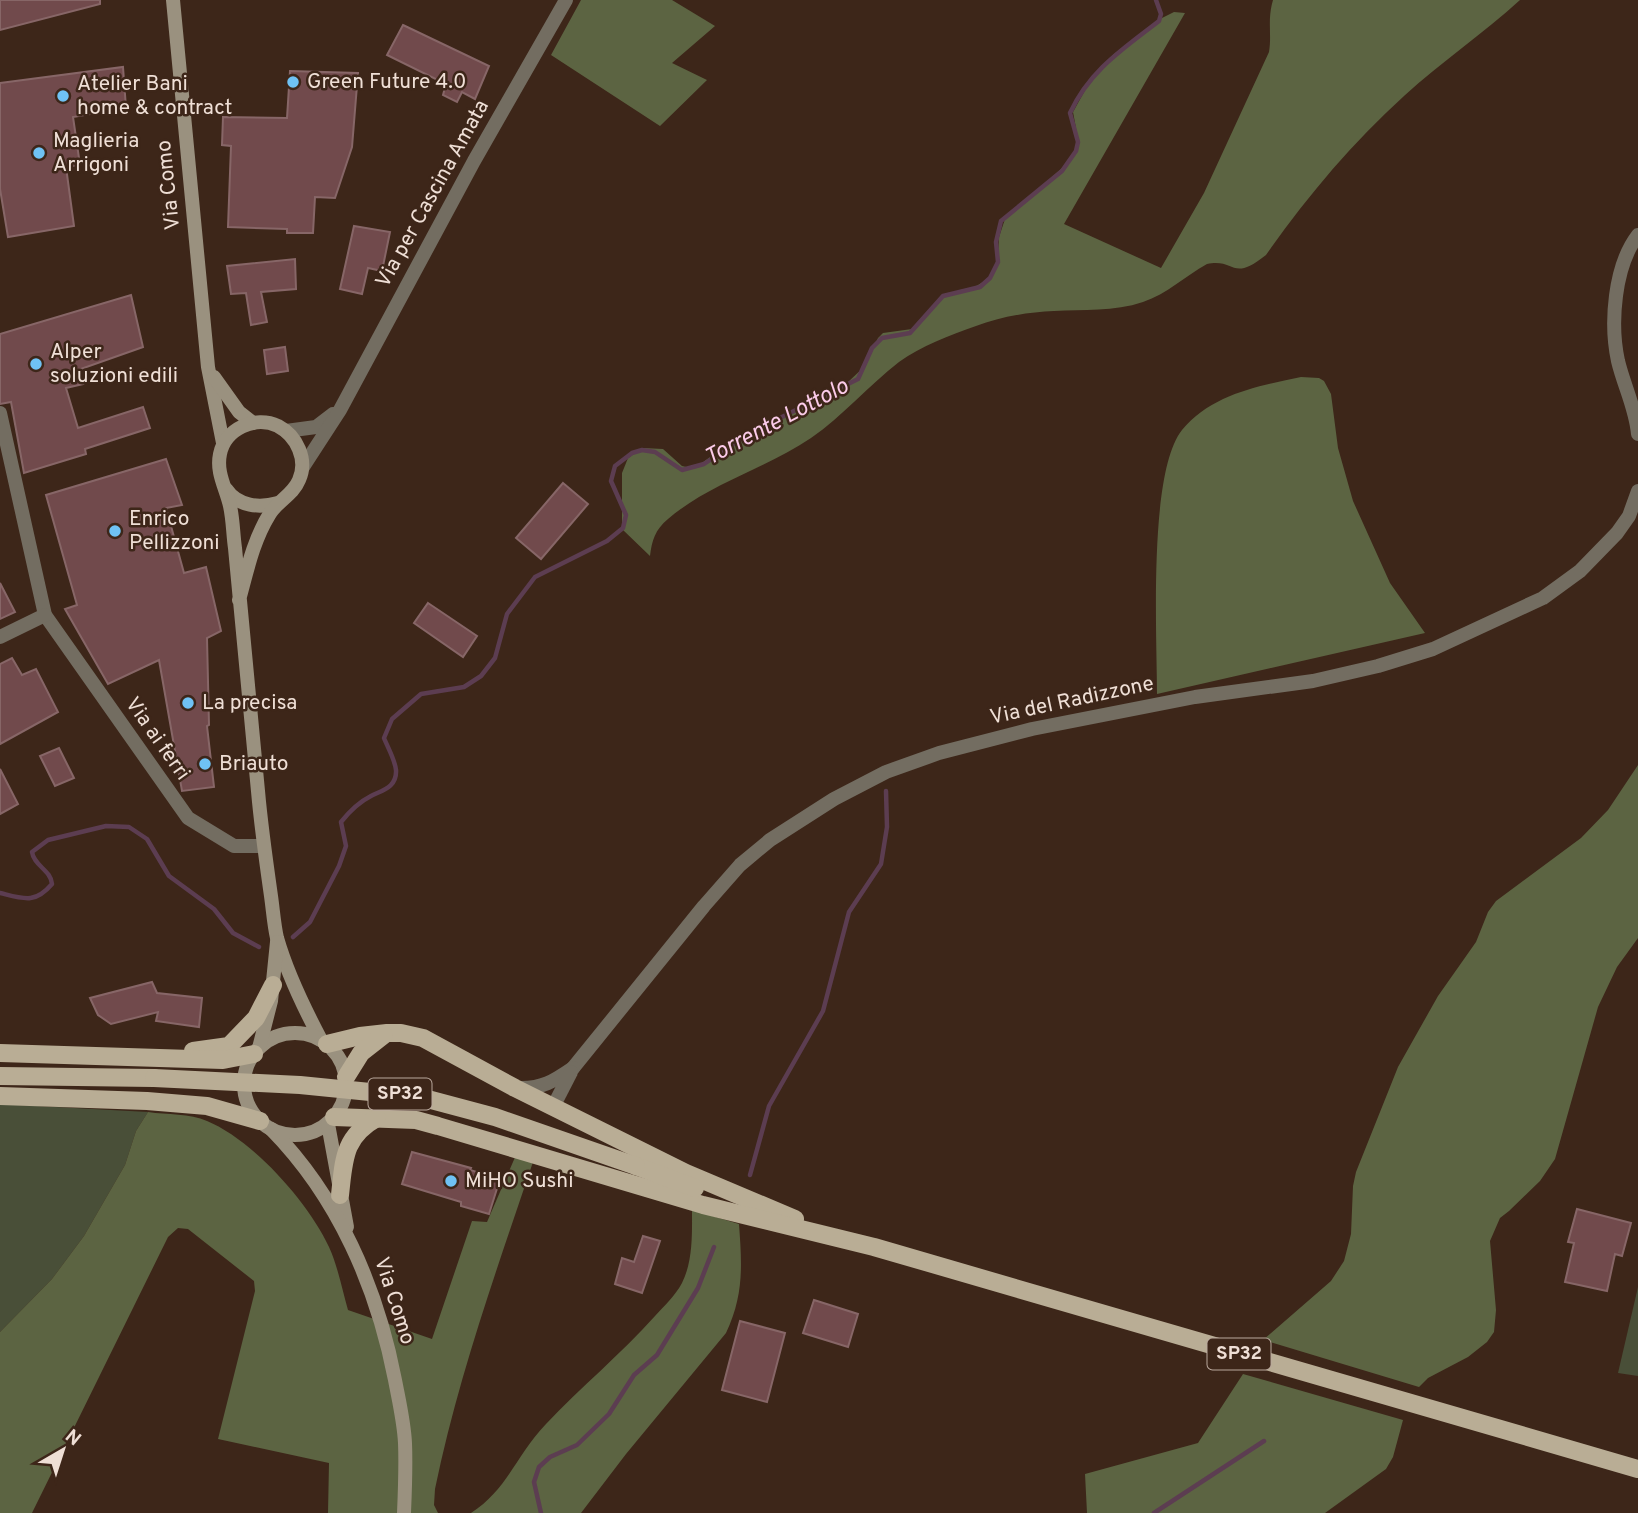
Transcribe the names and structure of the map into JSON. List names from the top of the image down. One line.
{"streets":{"main road":["Via Como","SP32"],"street":["Via per Cascina Amata","Via del Radizzone","Via ai ferri"]},"crossings":[["Via Como","Via per Cascina Amata"]],"water":["Torrente Lottolo"],"places":["Green Future 4.0","Atelier Bani home & contract","Maglieria Arrigoni","Alper soluzioni edili","Enrico Pellizzoni","La precisa","Briauto","MiHO Sushi"],"north":"top right"}
